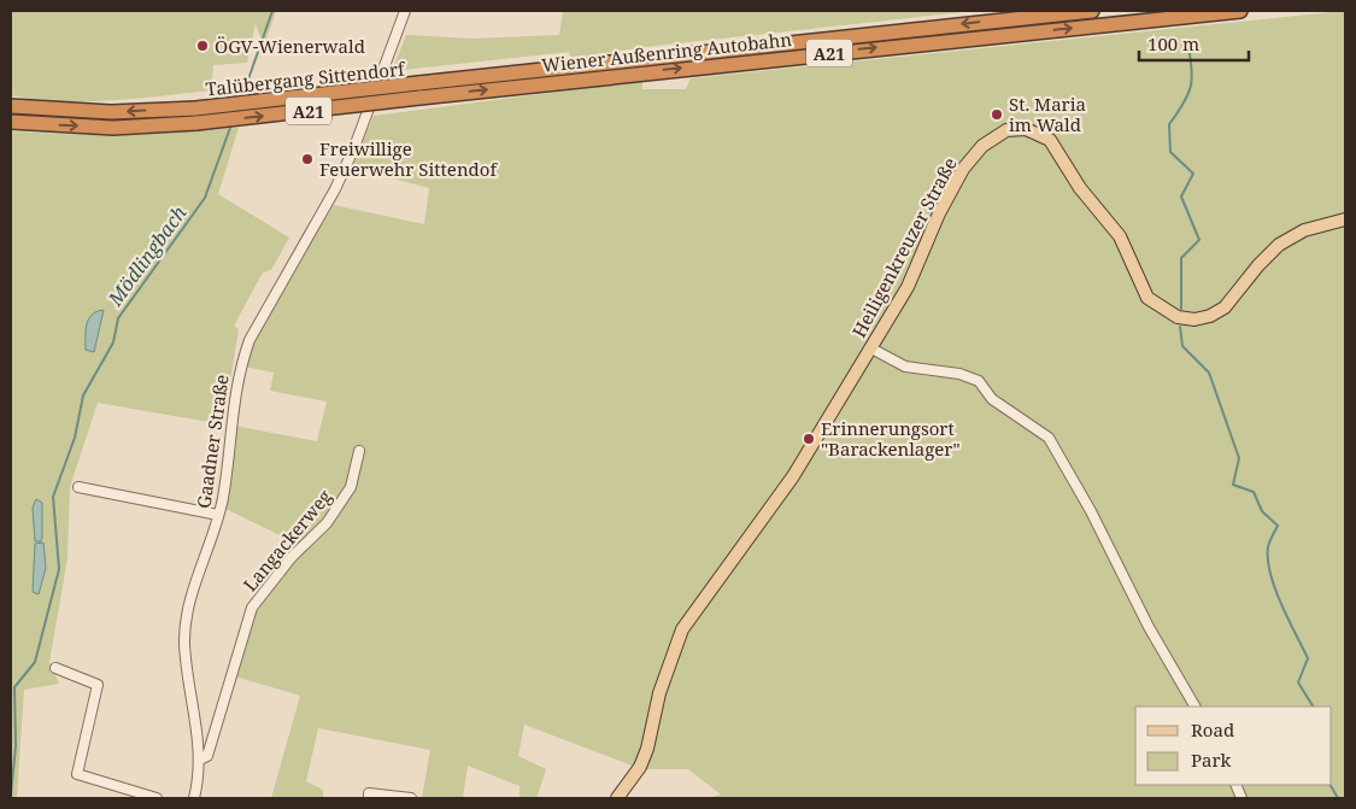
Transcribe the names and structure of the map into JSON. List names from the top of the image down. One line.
{"streets":{"highway":["Wiener Außenring Autobahn","A21","Talübergang Sittendorf"],"main road":["Heiligenkreuzer Straße"],"street":["Gaadner Straße","Langackerweg"]},"crossings":[["Wiener Außenring Autobahn","Talübergang Sittendorf"],["Gaadner Straße","Langackerweg"]],"water":["Mödlingbach"],"places":["ÖGV-Wienerwald","St. Maria im Wald","Freiwillige Feuerwehr Sittendof","Erinnerungsort \"Barackenlager\""],"legend":["Road","Park"],"scale_bar":"100 m"}
